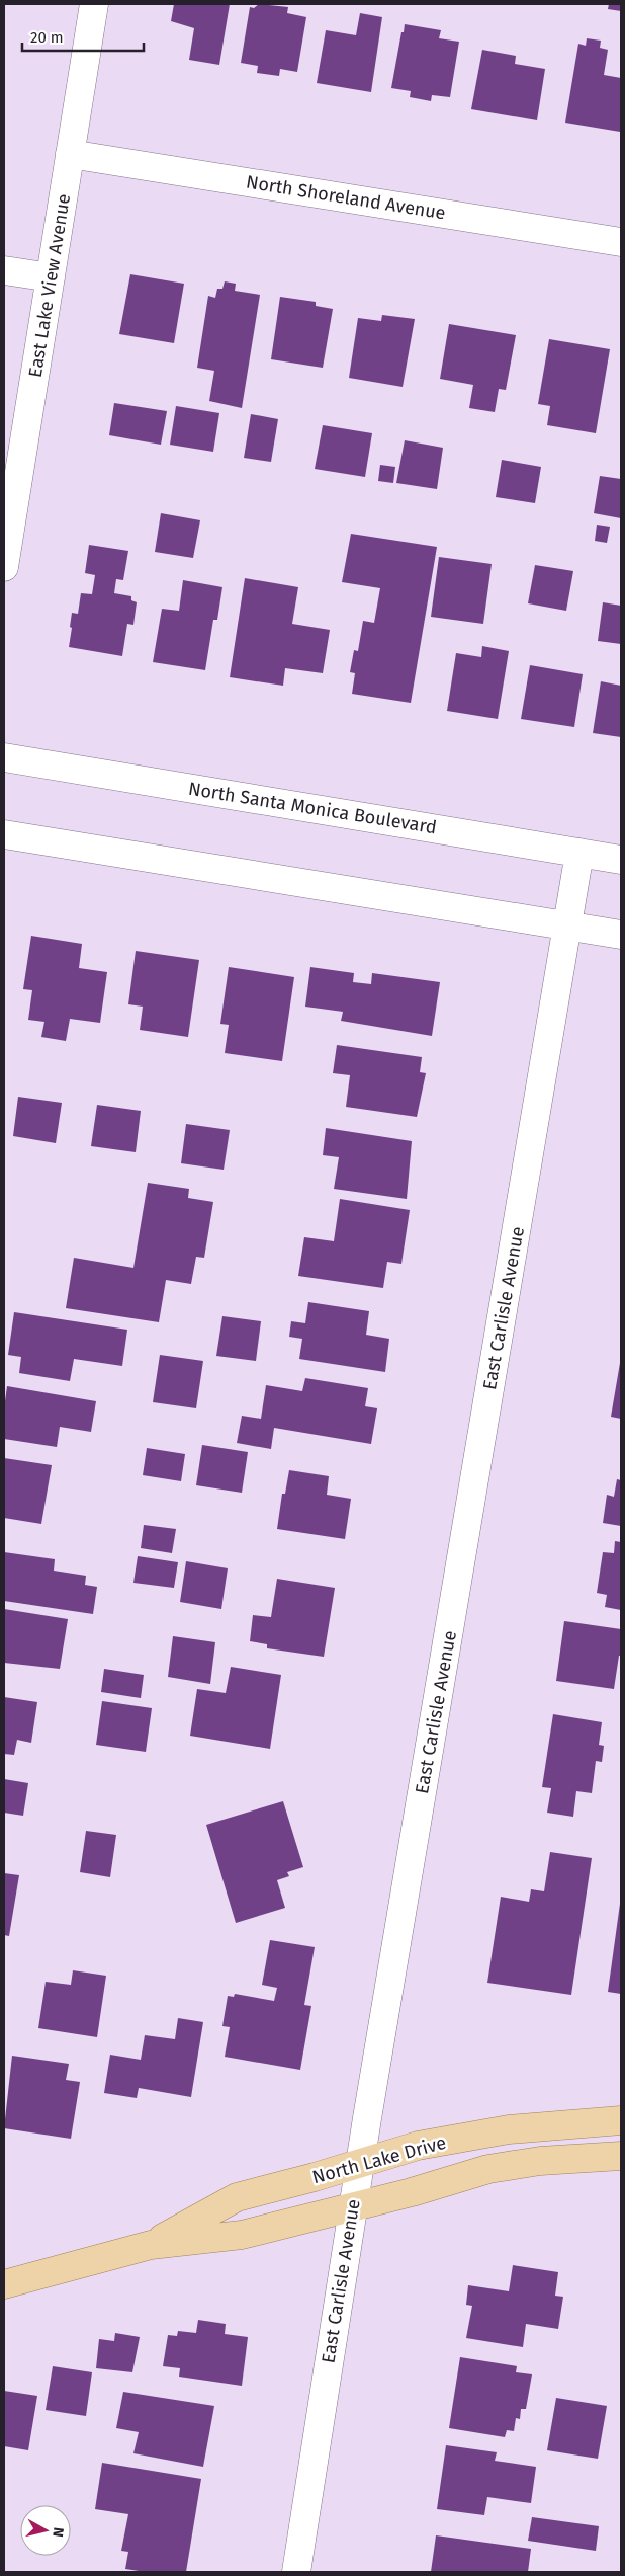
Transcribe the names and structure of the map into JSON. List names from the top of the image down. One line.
{"streets":{"main road":["North Lake Drive"],"street":["North Shoreland Avenue","East Lake View Avenue","North Santa Monica Boulevard","East Carlisle Avenue"]},"crossings":[["North Shoreland Avenue","East Lake View Avenue"],["North Santa Monica Boulevard","East Carlisle Avenue"],["East Carlisle Avenue","North Lake Drive"]],"scale_bar":"20 m","north":"right"}
